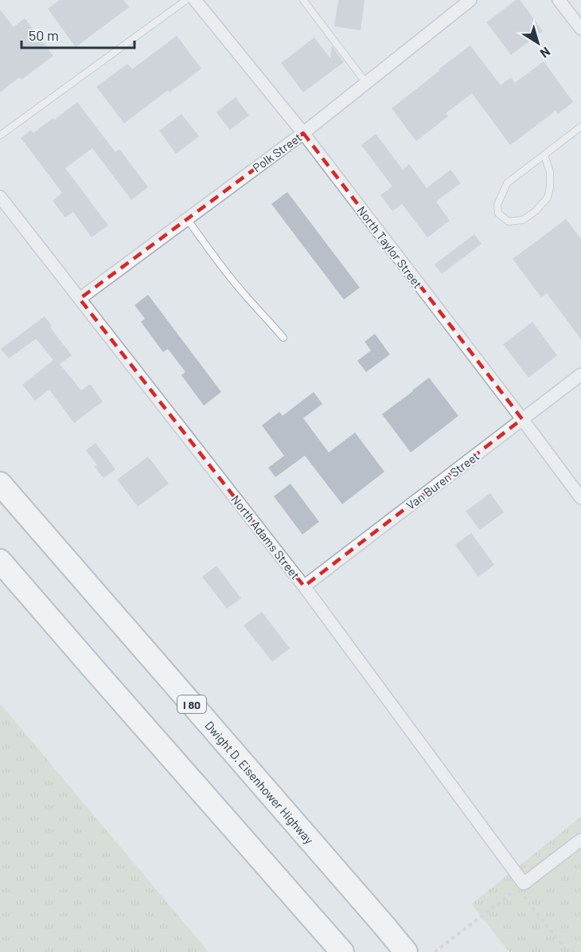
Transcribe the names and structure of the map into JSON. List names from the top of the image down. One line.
{"streets":{"highway":["I 80","Dwight D. Eisenhower Highway"],"street":["Polk Street","North Taylor Street","Van Buren Street","North Adams Street"]},"crossings":[["Polk Street","North Taylor Street"],["Polk Street","North Adams Street"],["North Taylor Street","Van Buren Street"],["Van Buren Street","North Adams Street"]],"scale_bar":"50 m","north":"bottom right"}
